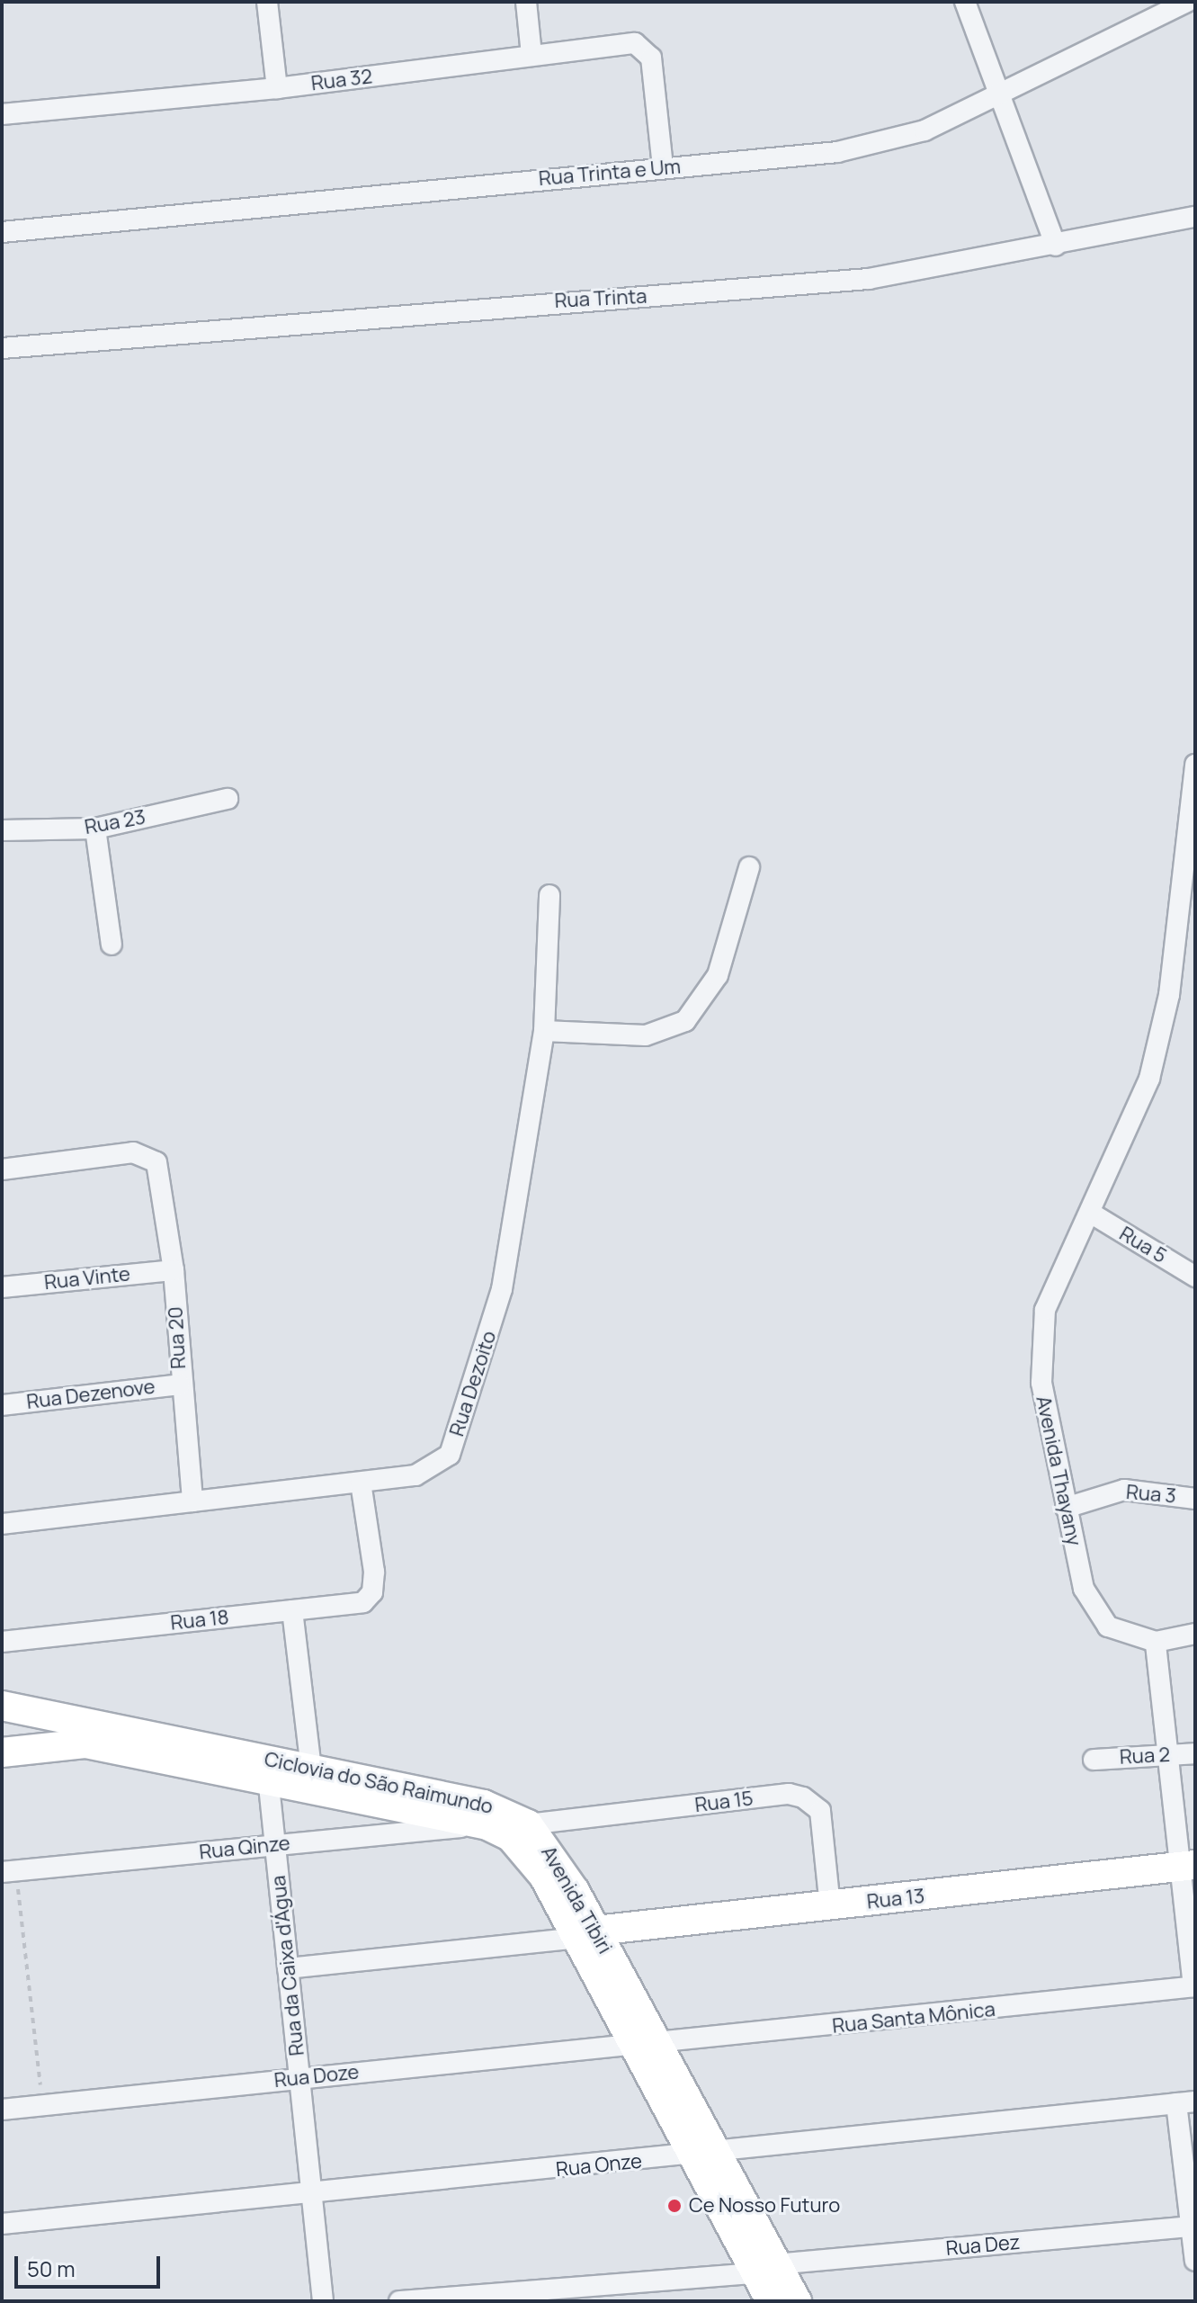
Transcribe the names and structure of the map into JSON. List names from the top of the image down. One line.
{"streets":{"main road":["Rua 13","Avenida Tibiri"],"street":["Rua 32","Rua Trinta e Um","Rua Trinta","Rua 23","Rua 5","Rua Vinte","Rua 20","Rua Dezoito","Rua Dezenove","Avenida Thayany","Rua 3","Rua 18","Rua 2","Rua 15","Rua Qinze","Rua da Caixa d'Água","Rua Santa Mônica","Rua Doze","Rua Onze","Rua Dez"]},"crossings":[["Rua 32","Rua Trinta e Um"],["Rua 5","Avenida Thayany"],["Rua Vinte","Rua 20"],["Rua 20","Rua Dezoito"],["Rua 20","Rua Dezenove"],["Rua Dezoito","Rua 18"],["Avenida Thayany","Rua 3"],["Rua 15","Rua 13"],["Rua 15","Avenida Tibiri"],["Rua Qinze","Avenida Tibiri"],["Rua Qinze","Rua da Caixa d'Água"],["Rua 13","Avenida Tibiri"],["Rua 13","Rua da Caixa d'Água"],["Avenida Tibiri","Rua da Caixa d'Água"],["Avenida Tibiri","Rua Santa Mônica"],["Avenida Tibiri","Rua Doze"],["Avenida Tibiri","Rua Onze"],["Avenida Tibiri","Rua Dez"],["Rua da Caixa d'Água","Rua Doze"],["Rua da Caixa d'Água","Rua Onze"],["Rua Santa Mônica","Rua Doze"]],"places":["Ce Nosso Futuro"],"scale_bar":"50 m"}
